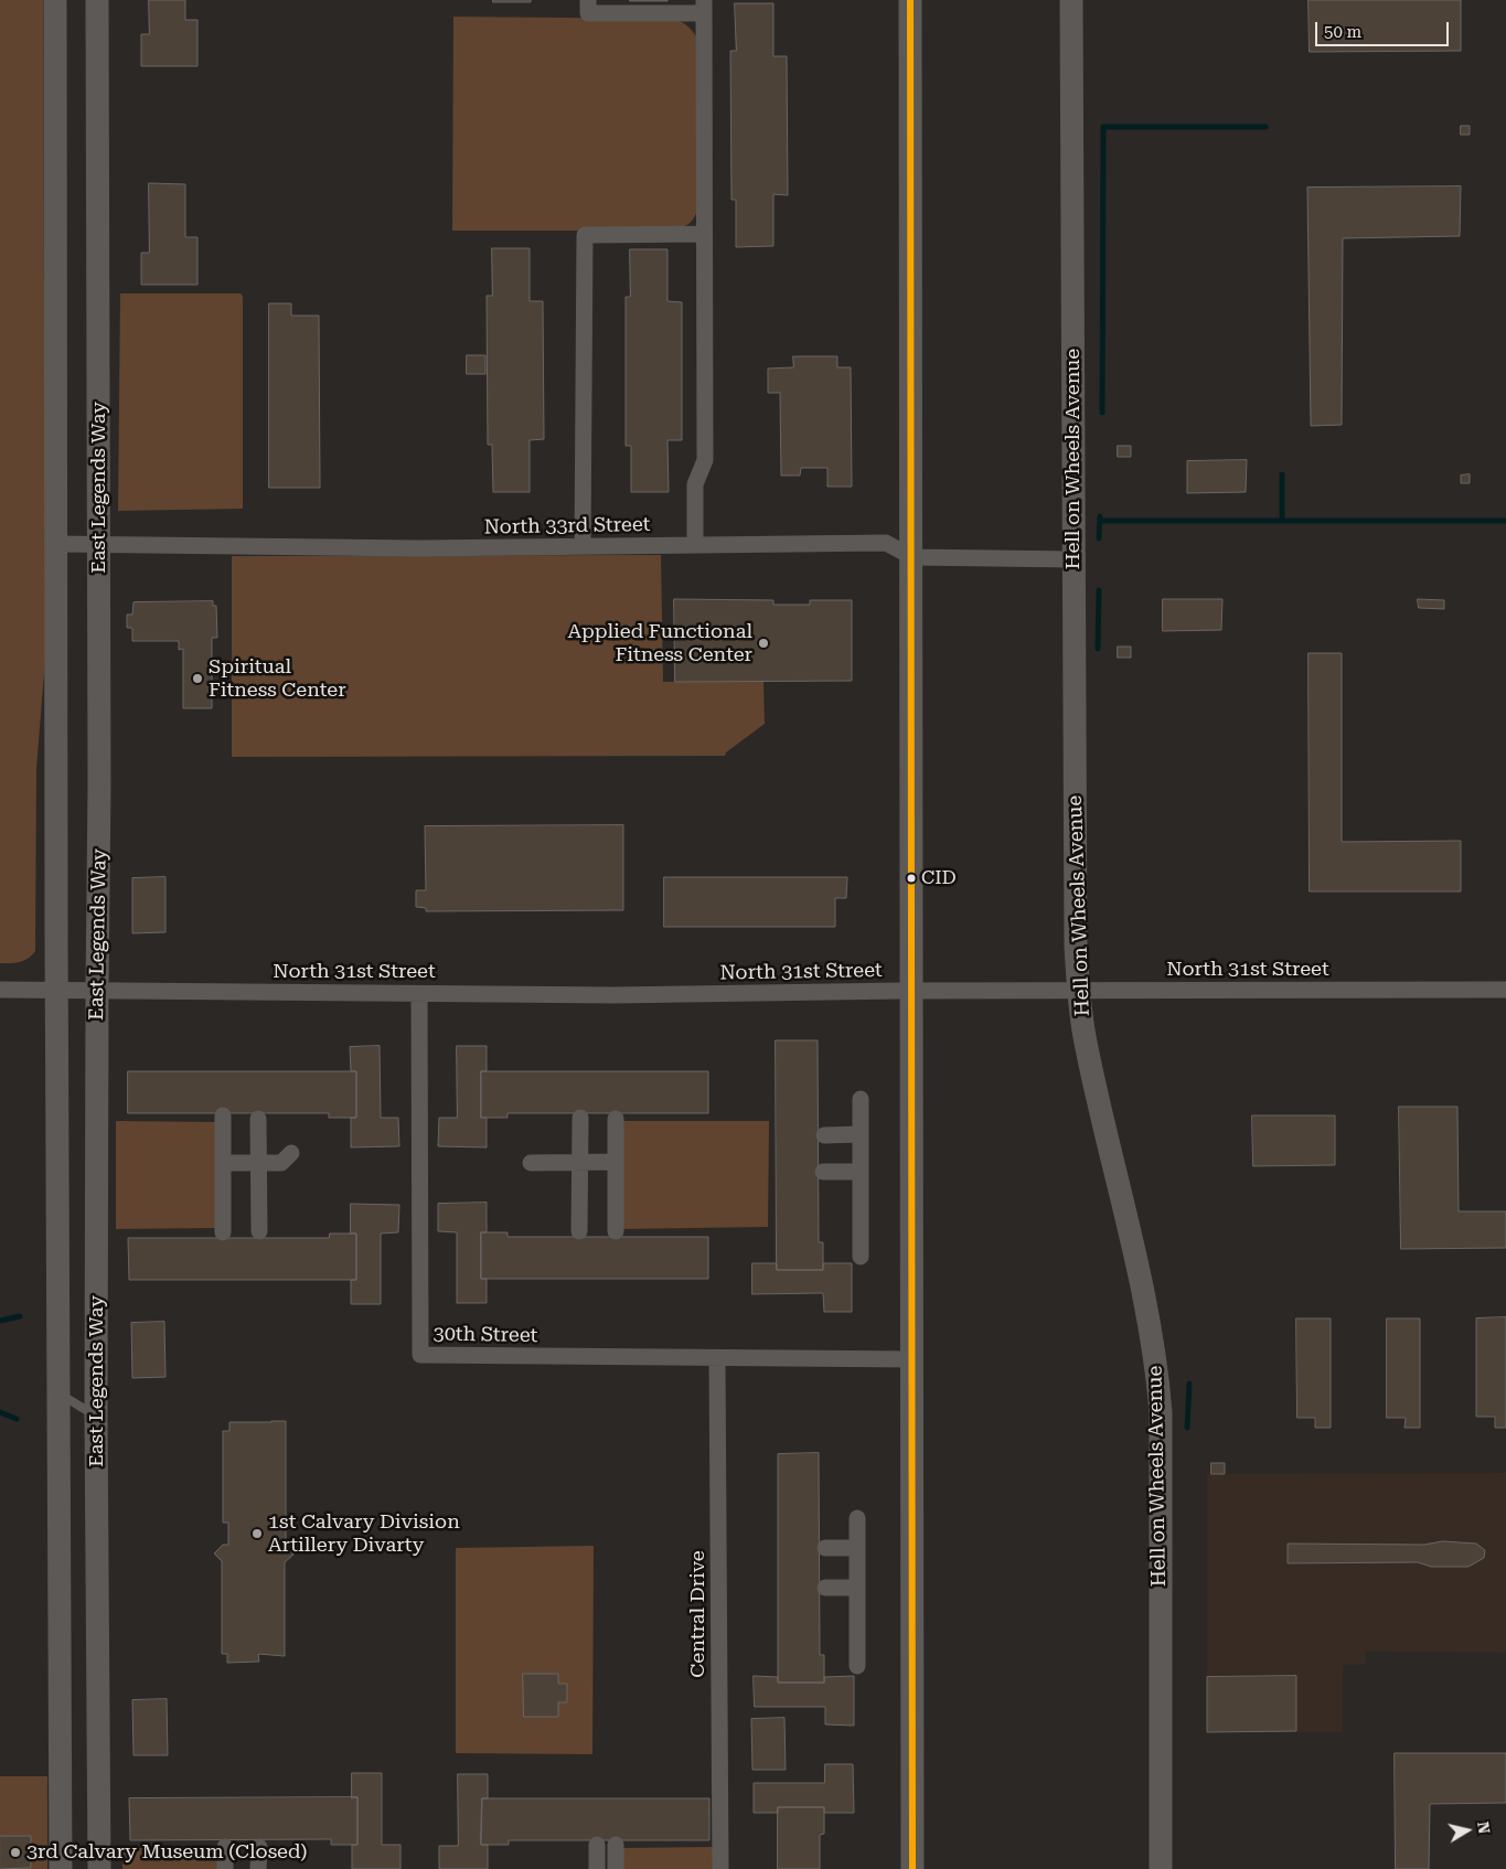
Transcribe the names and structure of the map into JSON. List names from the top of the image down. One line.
{"streets":{"street":["Hell on Wheels Avenue","East Legends Way","North 33rd Street","North 31st Street","30th Street","Central Drive"]},"crossings":[["Hell on Wheels Avenue","North 33rd Street"],["Hell on Wheels Avenue","North 31st Street"],["East Legends Way","North 33rd Street"],["East Legends Way","North 31st Street"],["North 31st Street","30th Street"],["30th Street","Central Drive"]],"places":["Applied Functional Fitness Center","Spiritual Fitness Center","CID","1st Calvary Division Artillery Divarty","3rd Calvary Museum (Closed)"],"scale_bar":"50 m","north":"right"}
